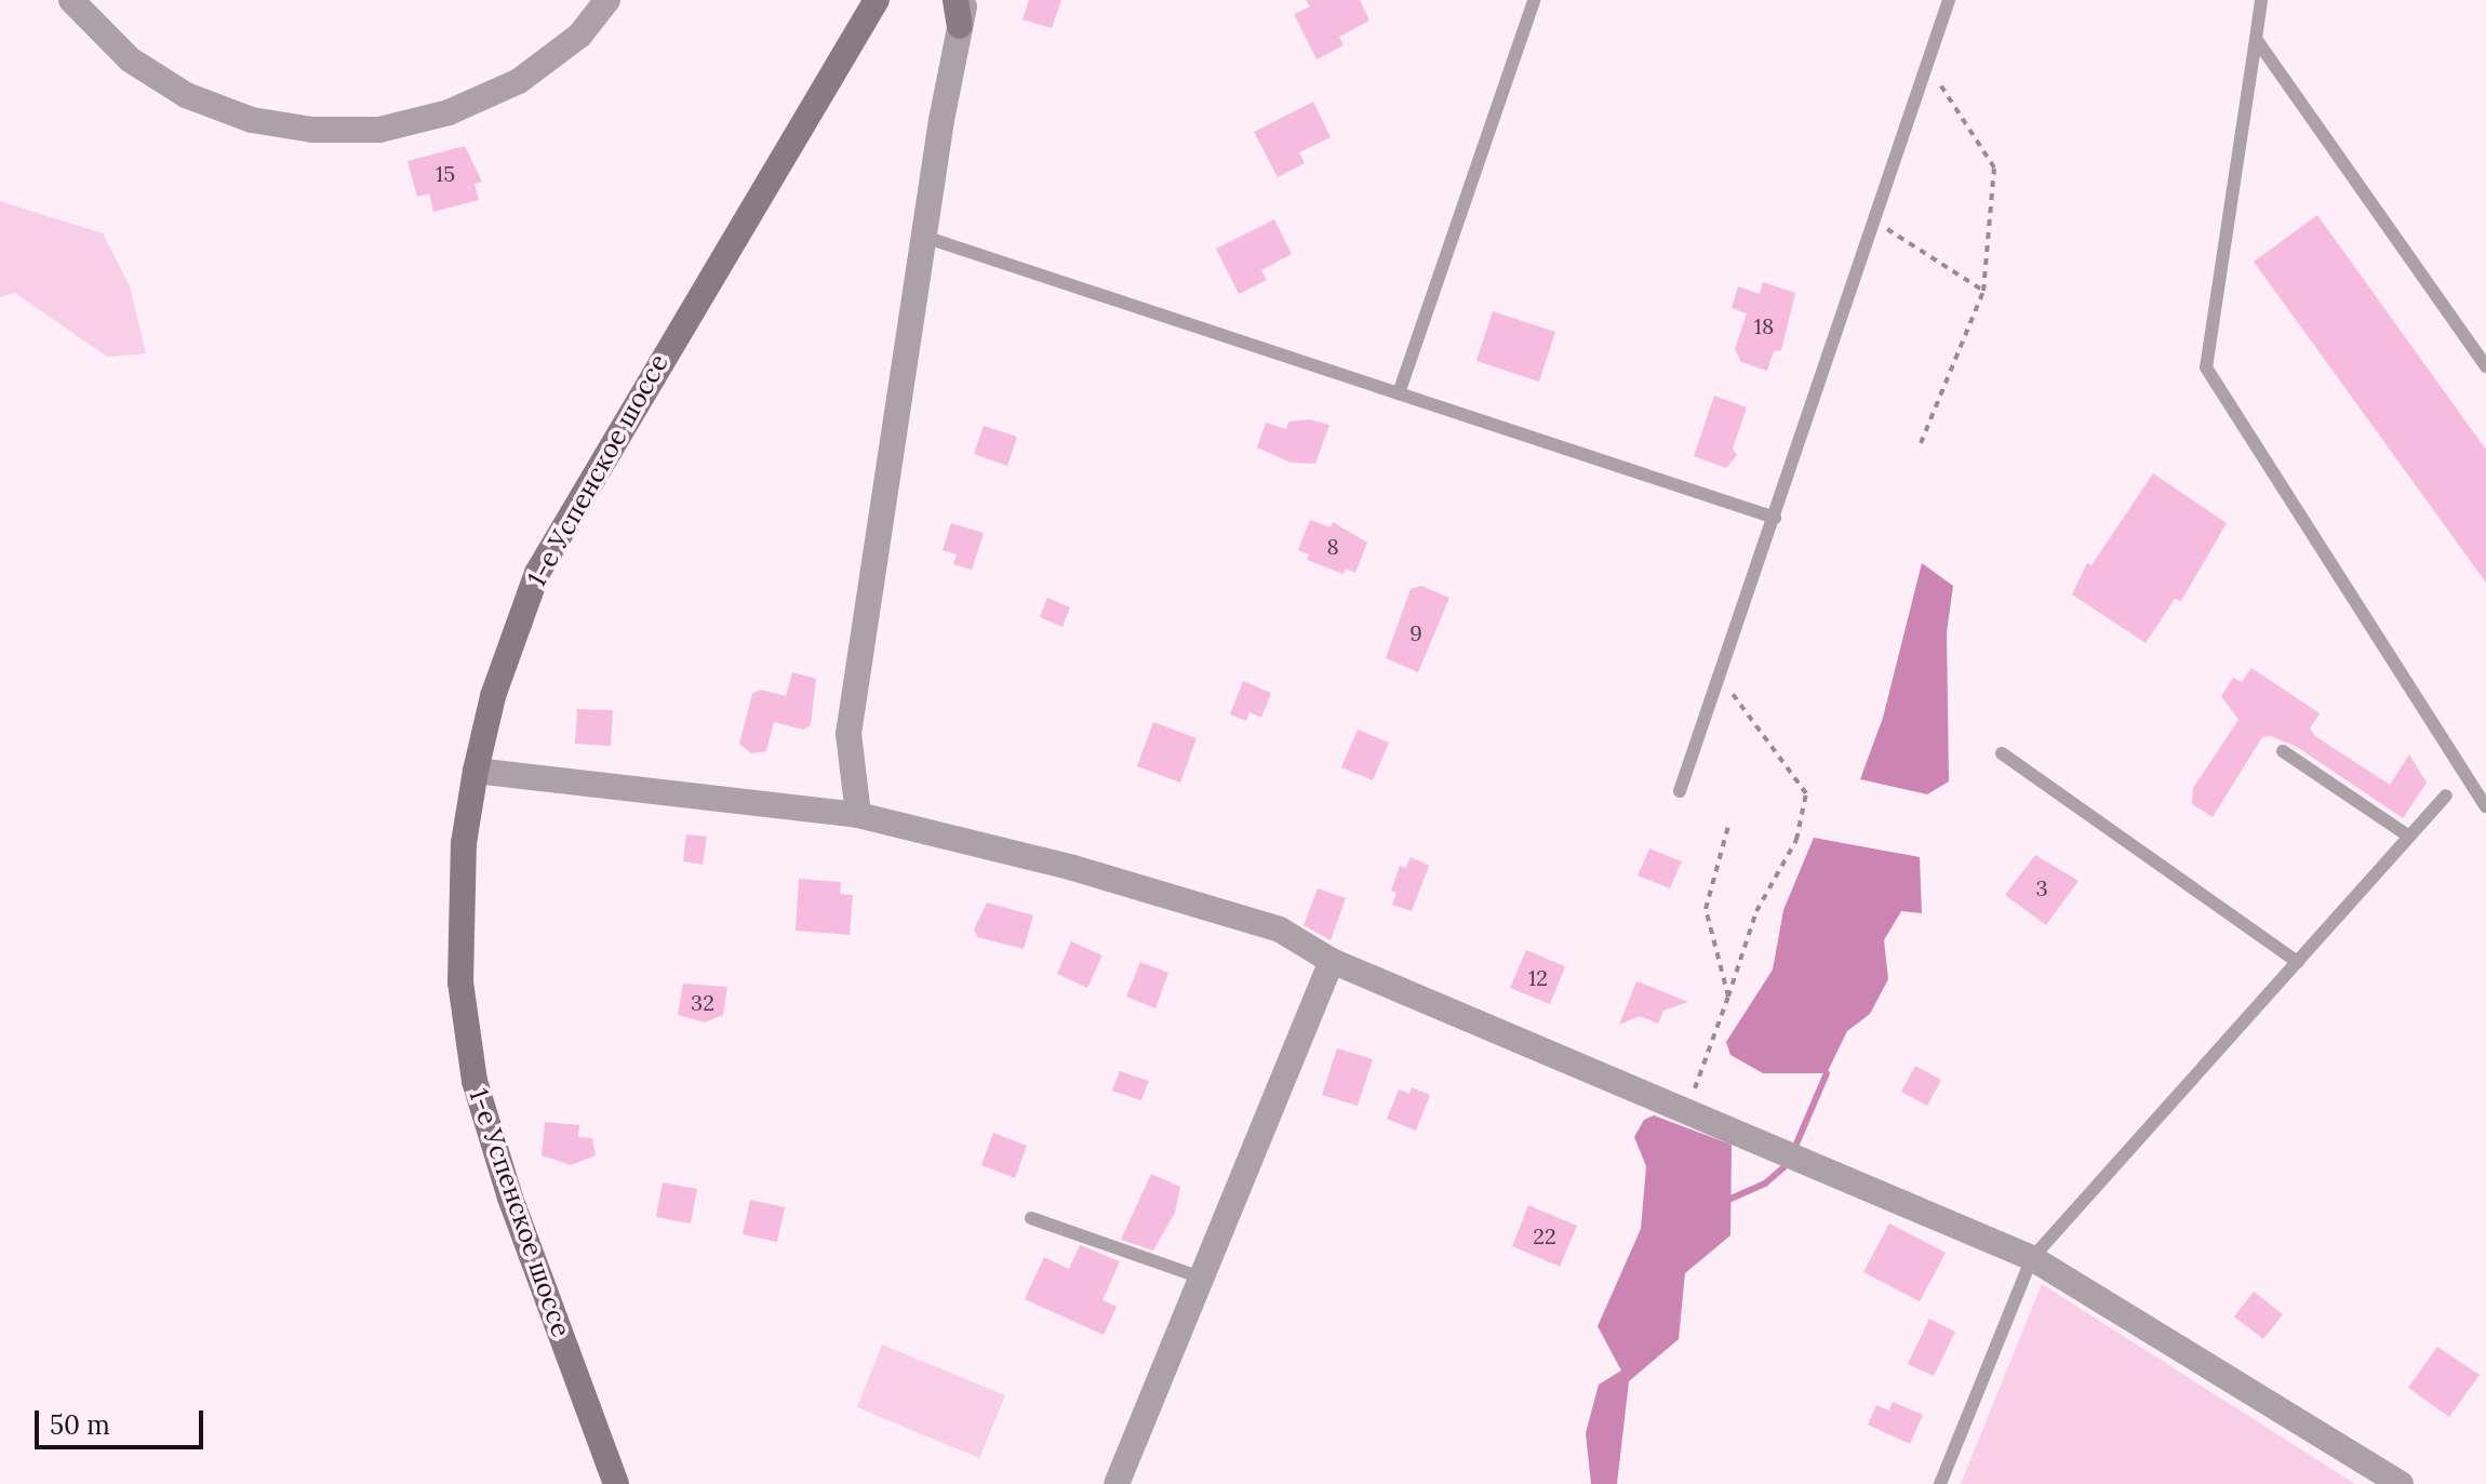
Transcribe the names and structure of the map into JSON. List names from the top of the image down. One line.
{"streets":{"main road":["1-е Успенское шоссе"]},"house_numbers":["15","18","8","9","3","12","32","22"],"scale_bar":"50 m"}
